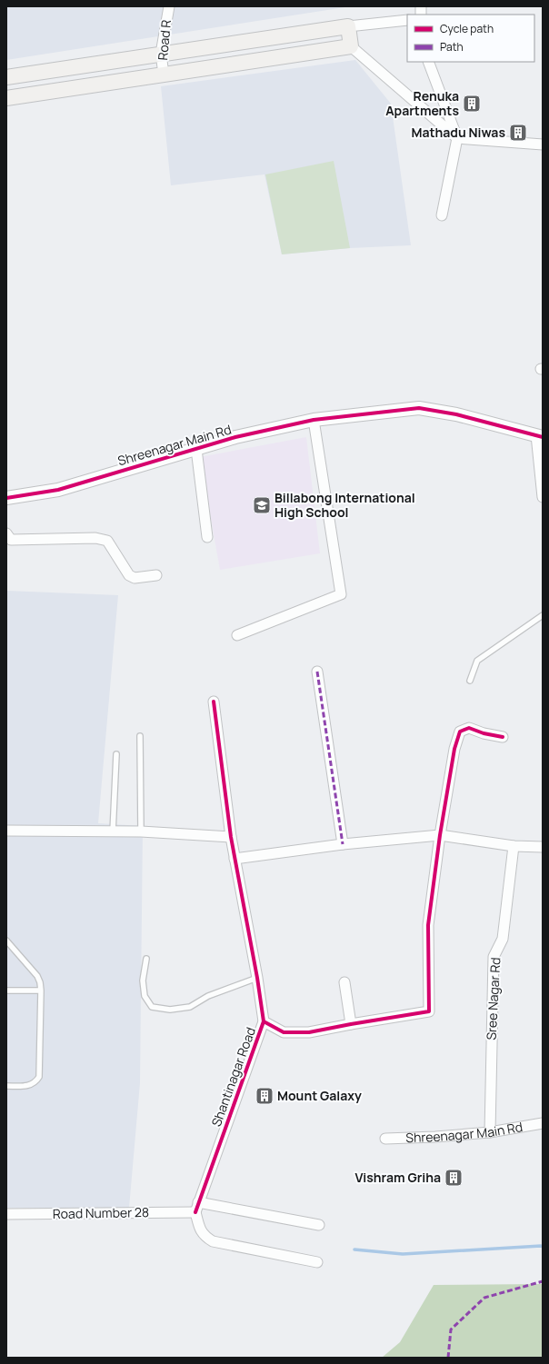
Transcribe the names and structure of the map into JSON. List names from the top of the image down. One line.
{"streets":{"street":["Road R","Shreenagar Main Rd","Sree Nagar Rd","Shantinagar Road","Road Number 28"]},"crossings":[["Shreenagar Main Rd","Sree Nagar Rd"],["Shantinagar Road","Road Number 28"]],"places":{"building":["Renuka Apartments","Mathadu Niwas","Mount Galaxy","Vishram Griha"],"school or university":["Billabong International High School"]},"legend":["Cycle path","Path"]}
